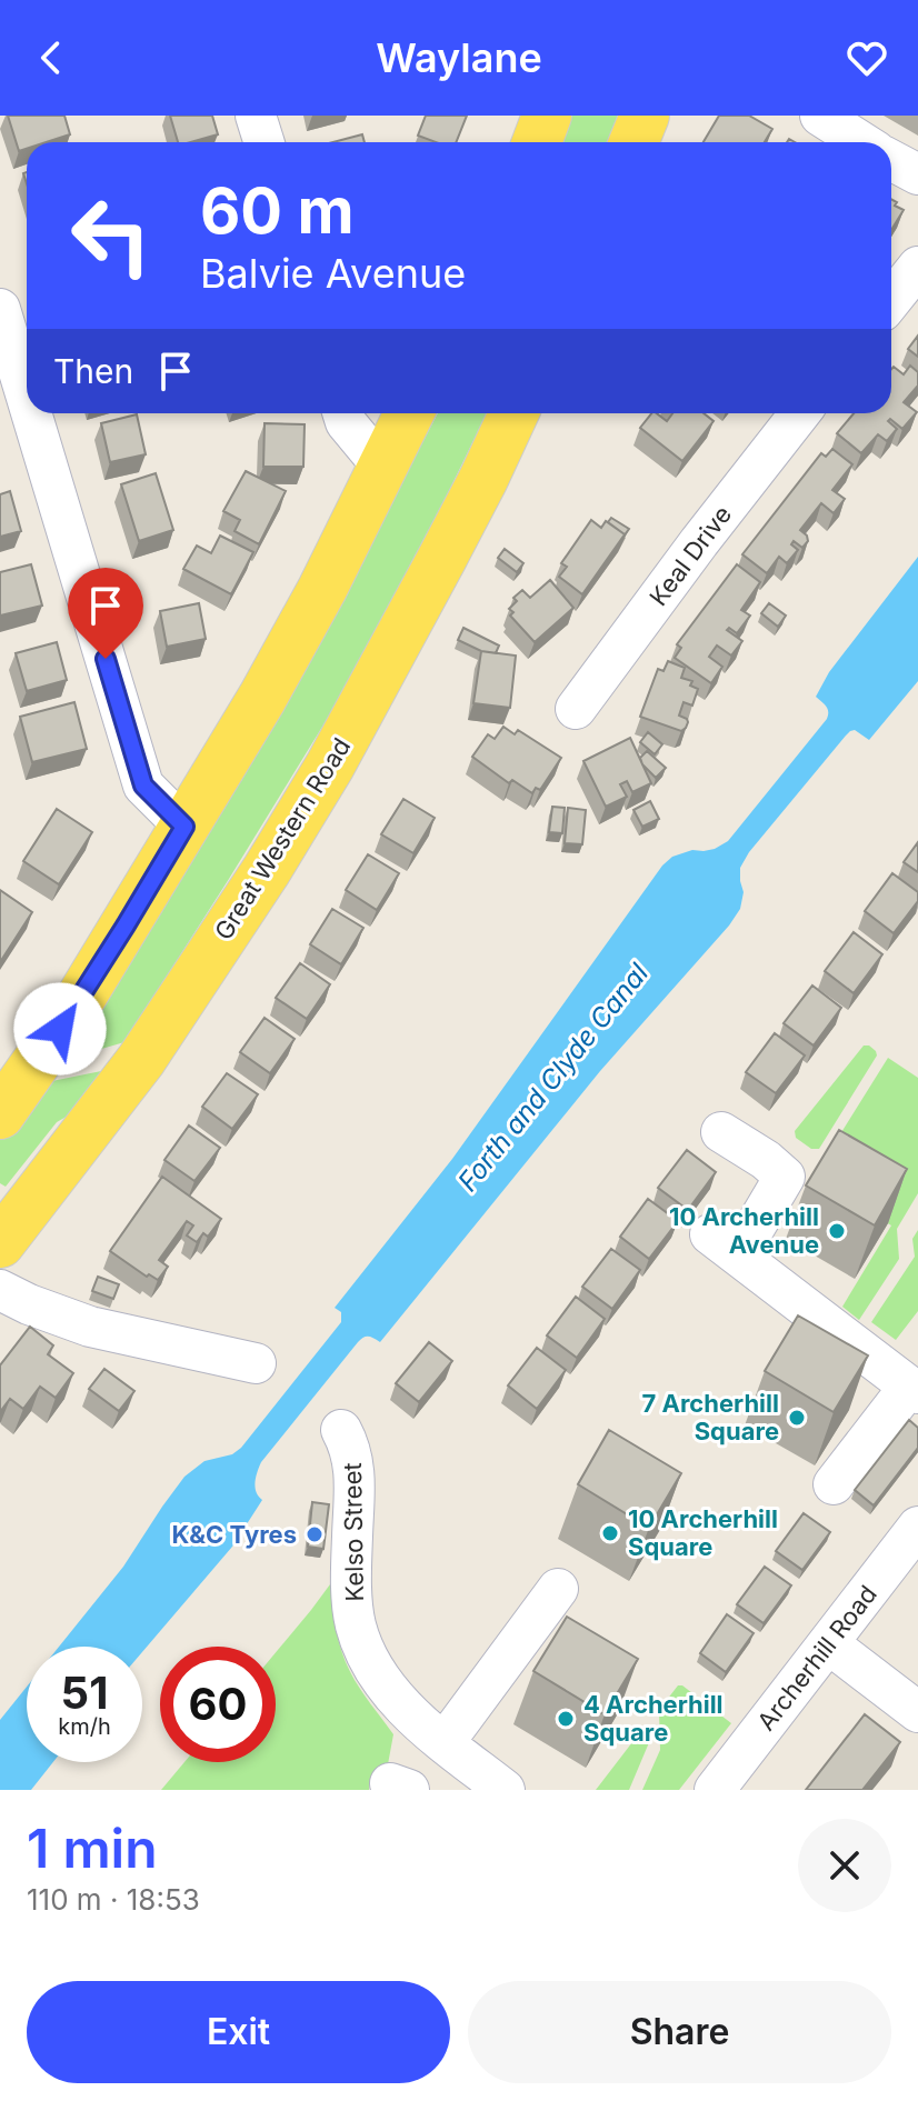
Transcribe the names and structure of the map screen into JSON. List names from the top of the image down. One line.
{"streets":{"main road":["Great Western Road"],"street":["Keal Drive","Kelso Street","Archerhill Road"]},"water":["Forth and Clyde Canal"],"places":["10 Archerhill Avenue","7 Archerhill Square","10 Archerhill Square","K&C Tyres","4 Archerhill Square"],"page":{"header":"Waylane","turn":["60 m","Balvie Avenue"],"then":"Then","speed":"51 km/h","limit":"60","heading":["1 min","110 m · 18:53"],"buttons":["Exit","Share"]}}
